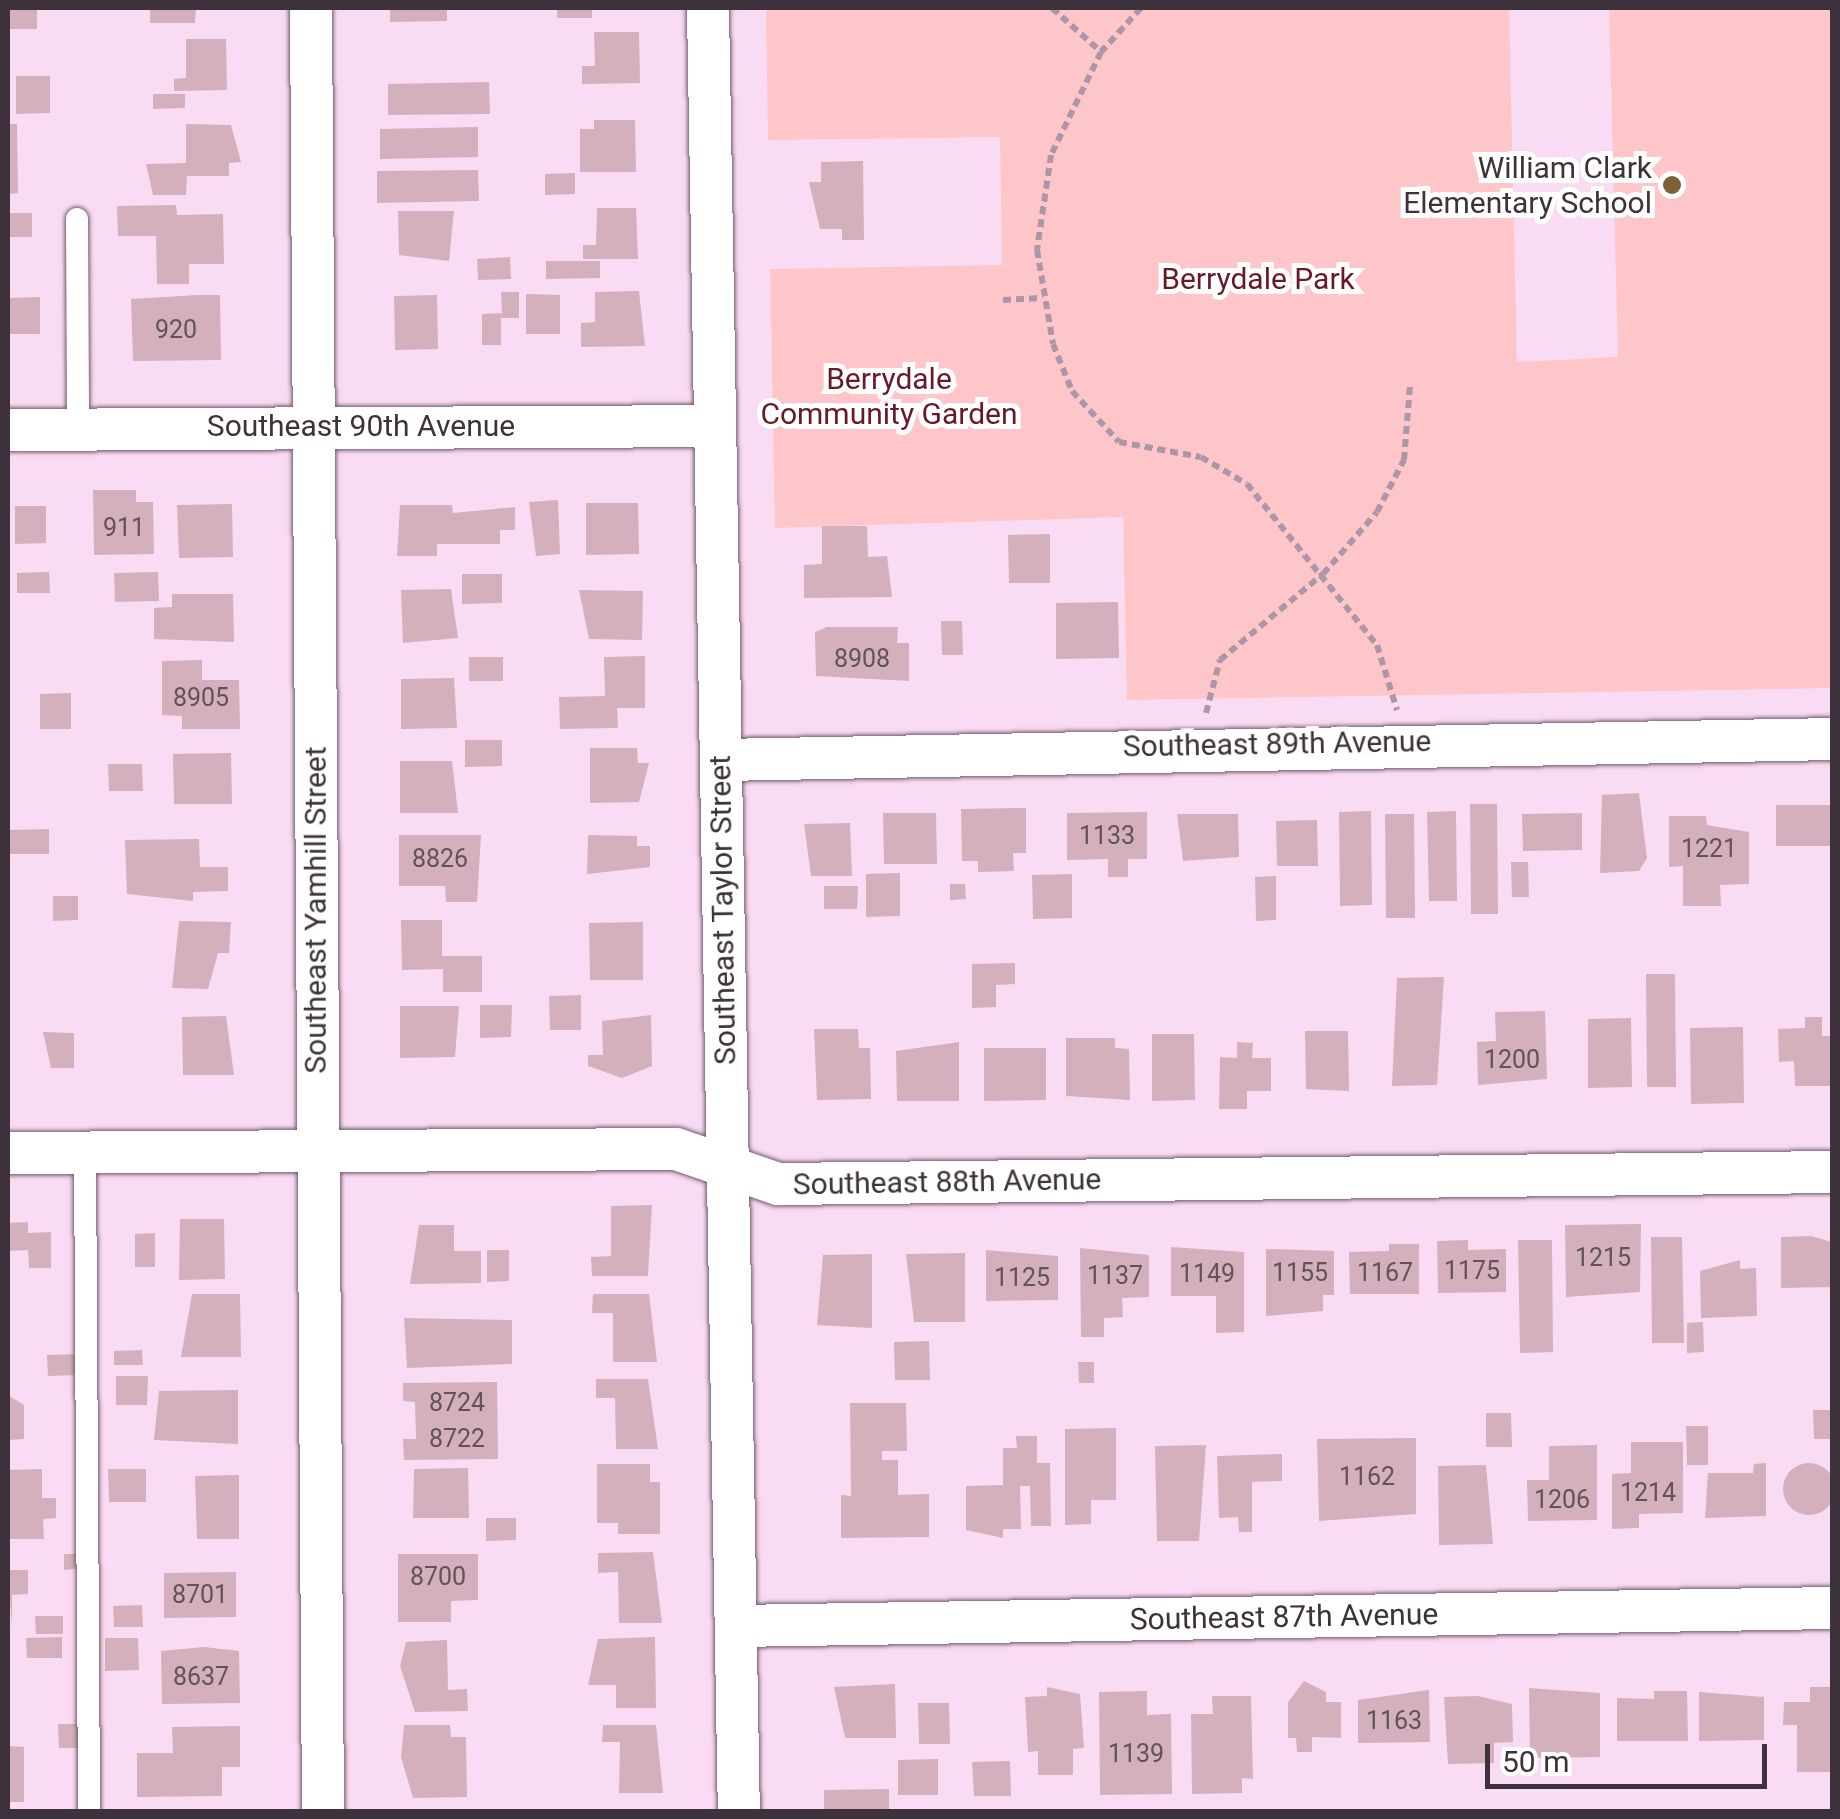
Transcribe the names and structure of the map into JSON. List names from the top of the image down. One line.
{"streets":{"street":["Southeast 90th Avenue","Southeast 89th Avenue","Southeast Yamhill Street","Southeast Taylor Street","Southeast 88th Avenue","Southeast 87th Avenue"]},"crossings":[["Southeast 90th Avenue","Southeast Yamhill Street"],["Southeast 90th Avenue","Southeast Taylor Street"],["Southeast 89th Avenue","Southeast Taylor Street"],["Southeast Yamhill Street","Southeast 88th Avenue"],["Southeast Taylor Street","Southeast 88th Avenue"],["Southeast Taylor Street","Southeast 87th Avenue"]],"parks":["Berrydale Park","Berrydale Community Garden"],"places":["William Clark Elementary School"],"house_numbers":["920","911","8908","8905","1133","1221","8826","1200","1215","1175","1155","1167","1149","1137","1125","8724","8722","1162","1214","1206","8700","8701","8637","1163","1139"],"scale_bar":"50 m"}
